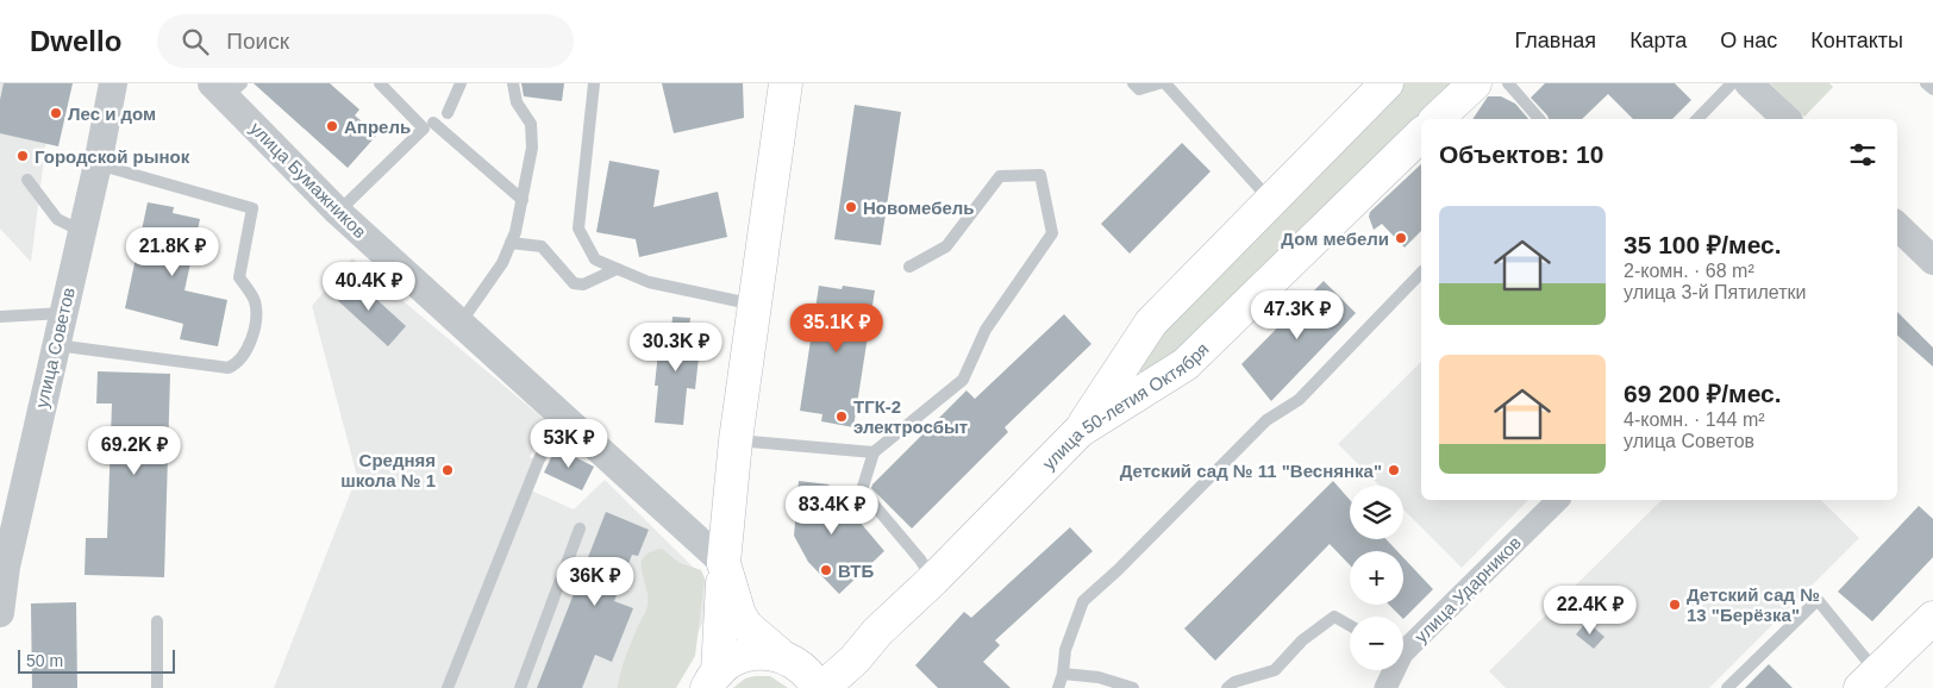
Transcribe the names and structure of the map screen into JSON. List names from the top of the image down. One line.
{"streets":{"main road":["улица 50-летия Октября"],"street":["улица Бумажников","улица Советов","улица Ударников"]},"places":["Лес и дом","Апрель","Городской рынок","Новомебель","Дом мебели","ТГК-2 электросбыт","Средняя школа № 1","Детский сад № 11 \"Веснянка\"","ВТБ","Детский сад № 13 \"Берёзка\""],"scale_bar":"50 m","page":{"header":"Dwello","search":"Поиск","nav":["Главная","Карта","О нас","Контакты"],"heading":"Объектов: 10","list":[{"name":"35 100 ₽/мес.","note":"2-комн. · 68 m² · улица 3-й Пятилетки"},{"name":"69 200 ₽/мес.","note":"4-комн. · 144 m² · улица Советов"}],"price":["21.8K ₽","40.4K ₽","47.3K ₽","35.1K ₽","30.3K ₽","53K ₽","69.2K ₽","83.4K ₽","36K ₽","22.4K ₽"],"map_buttons":["+","−"],"scale":"50 m"}}
